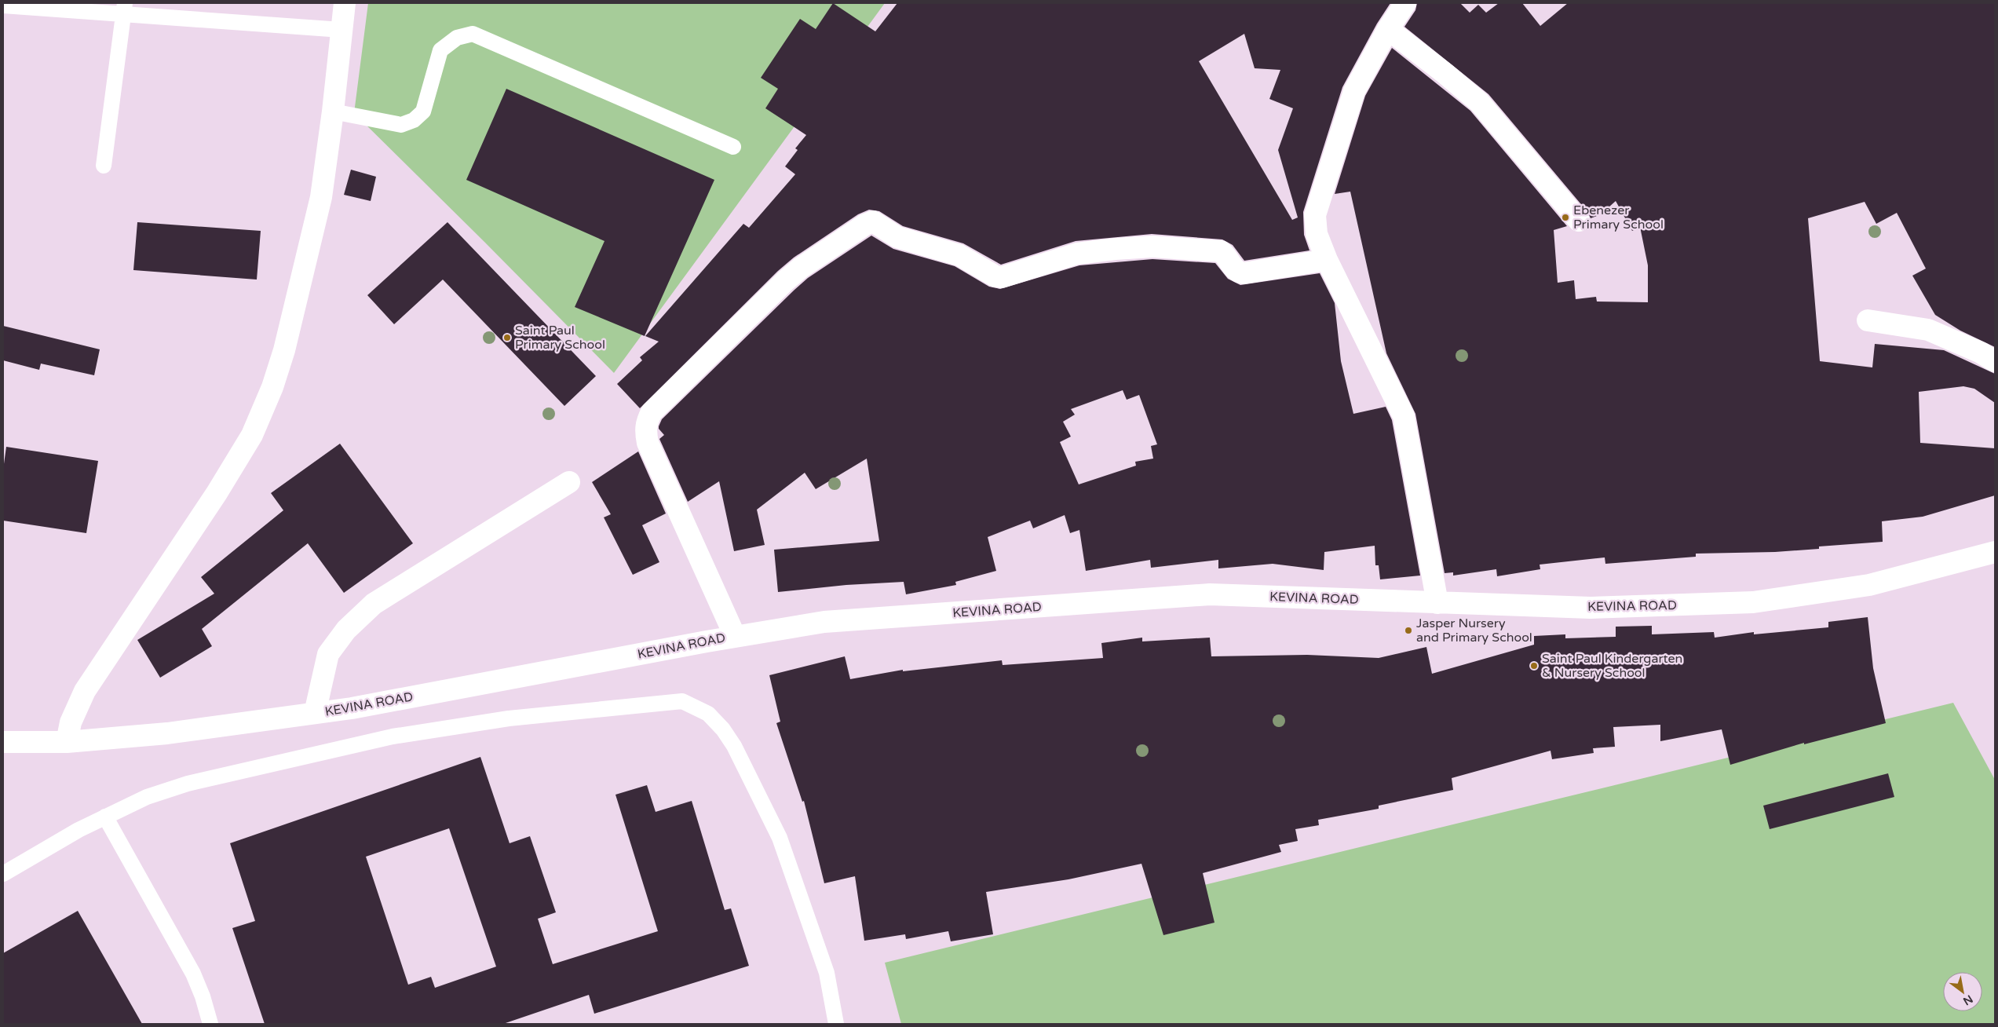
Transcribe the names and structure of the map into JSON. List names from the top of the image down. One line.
{"streets":{"street":["KEVINA ROAD"]},"places":["Ebenezer Primary School","Saint Paul Primary School","Jasper Nursery and Primary School","Saint Paul Kindergarten & Nursery School"],"north":"bottom right"}
